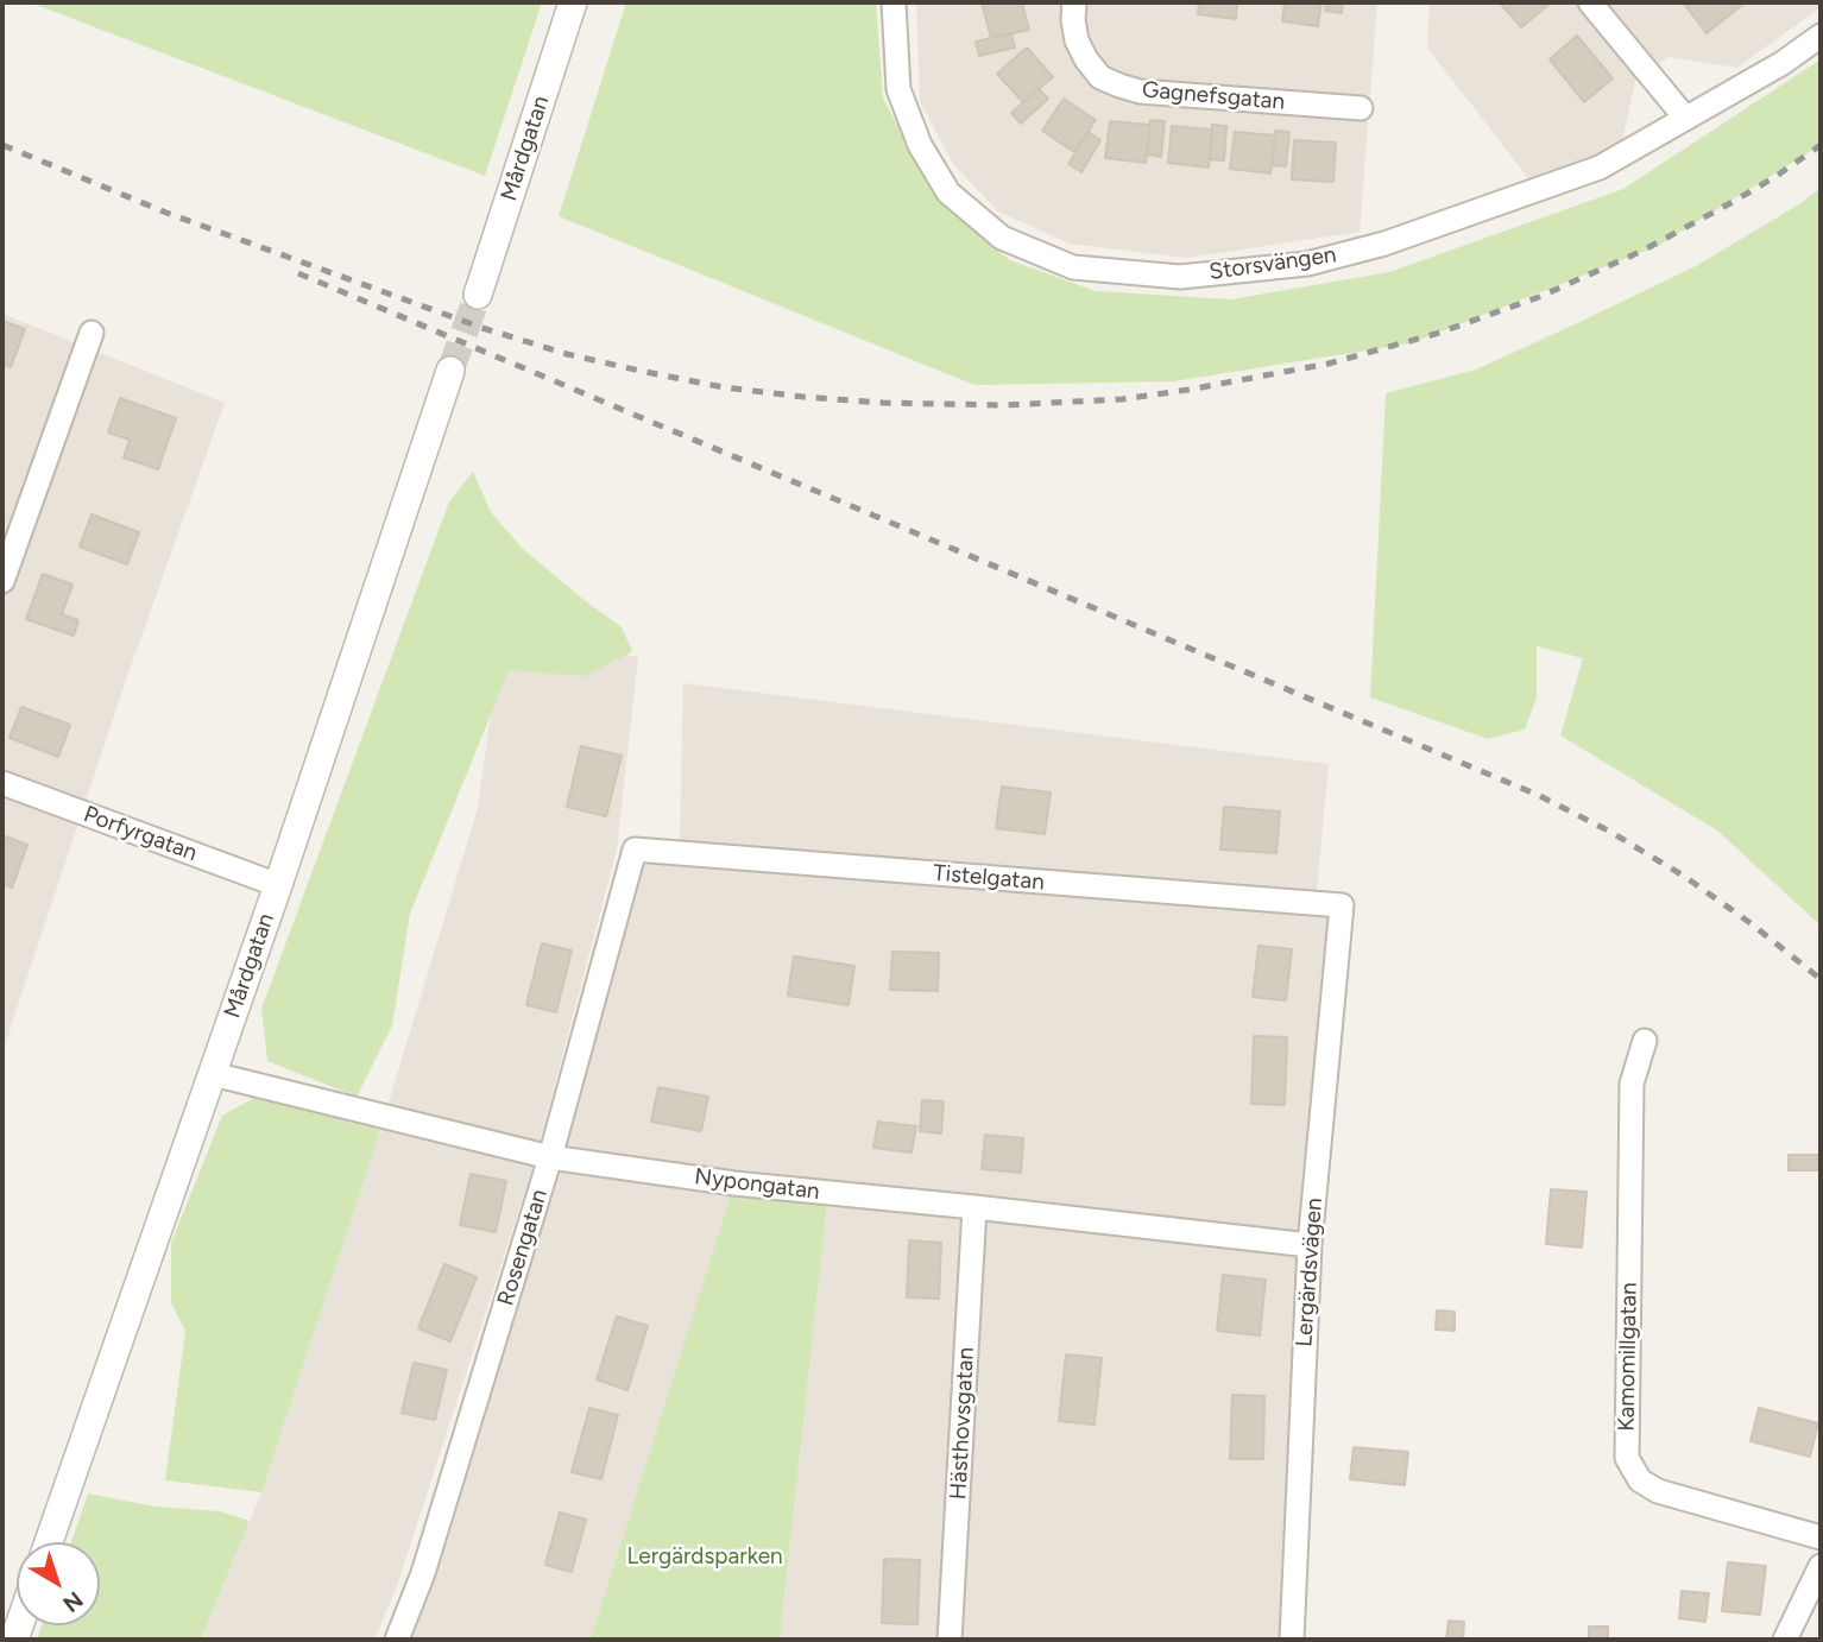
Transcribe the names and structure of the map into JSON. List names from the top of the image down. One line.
{"streets":{"street":["Gagnefsgatan","Mårdgatan","Storsvängen","Porfyrgatan","Tistelgatan","Nypongatan","Rosengatan","Lergärdsvägen","Kamomillgatan","Hästhovsgatan"]},"crossings":[["Mårdgatan","Porfyrgatan"],["Mårdgatan","Nypongatan"],["Tistelgatan","Rosengatan"],["Tistelgatan","Lergärdsvägen"],["Nypongatan","Rosengatan"],["Nypongatan","Lergärdsvägen"],["Nypongatan","Hästhovsgatan"]],"parks":["Lergärdsparken"],"north":"bottom right"}
